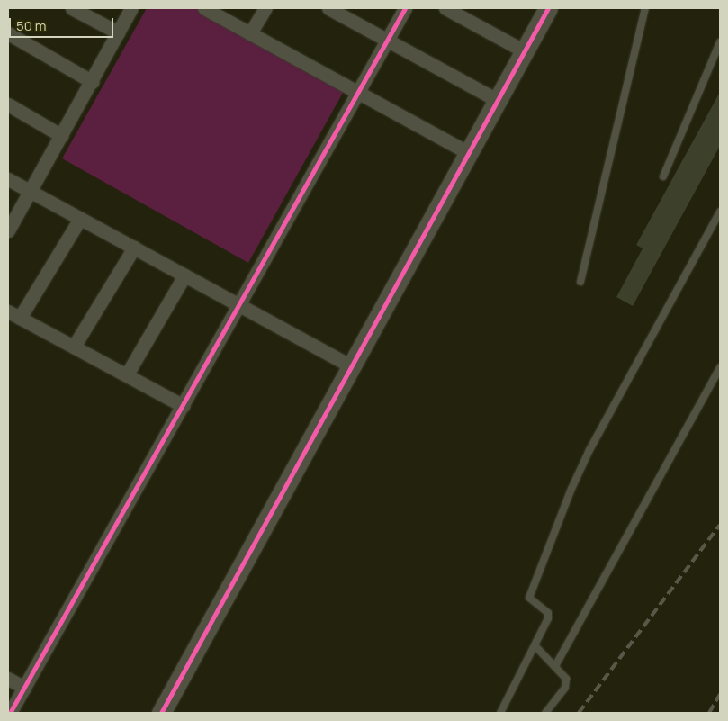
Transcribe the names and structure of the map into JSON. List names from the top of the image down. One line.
{"scale_bar":"50 m"}
